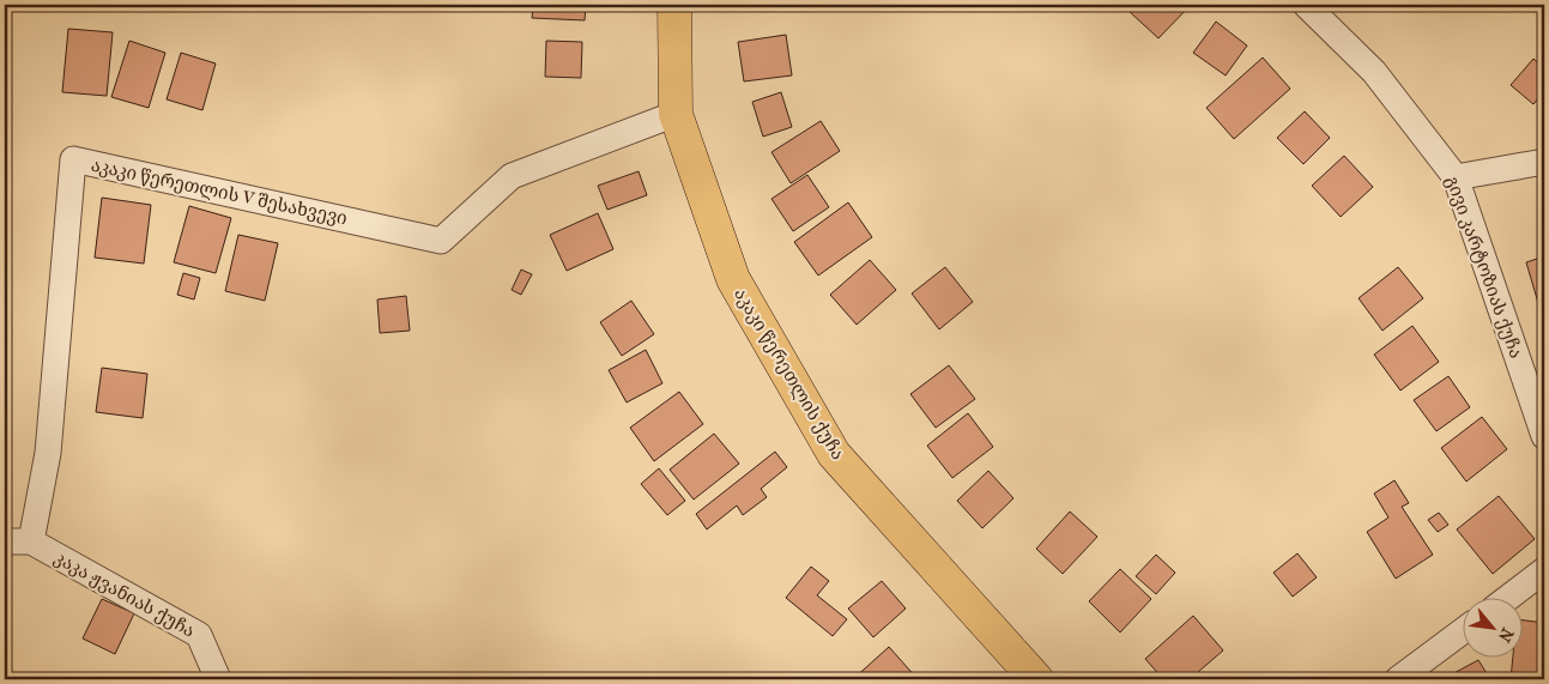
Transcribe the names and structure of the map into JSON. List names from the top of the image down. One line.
{"streets":{"main road":["აკაკი წერეთლის ქუჩა"],"street":["აკაკი წერეთლის V შესახვევი","გივი კარტოზიას ქუჩა","კაკა ჟვანიას ქუჩა"]},"crossings":[["აკაკი წერეთლის V შესახვევი","აკაკი წერეთლის ქუჩა"],["აკაკი წერეთლის V შესახვევი","კაკა ჟვანიას ქუჩა"]],"north":"bottom right"}
